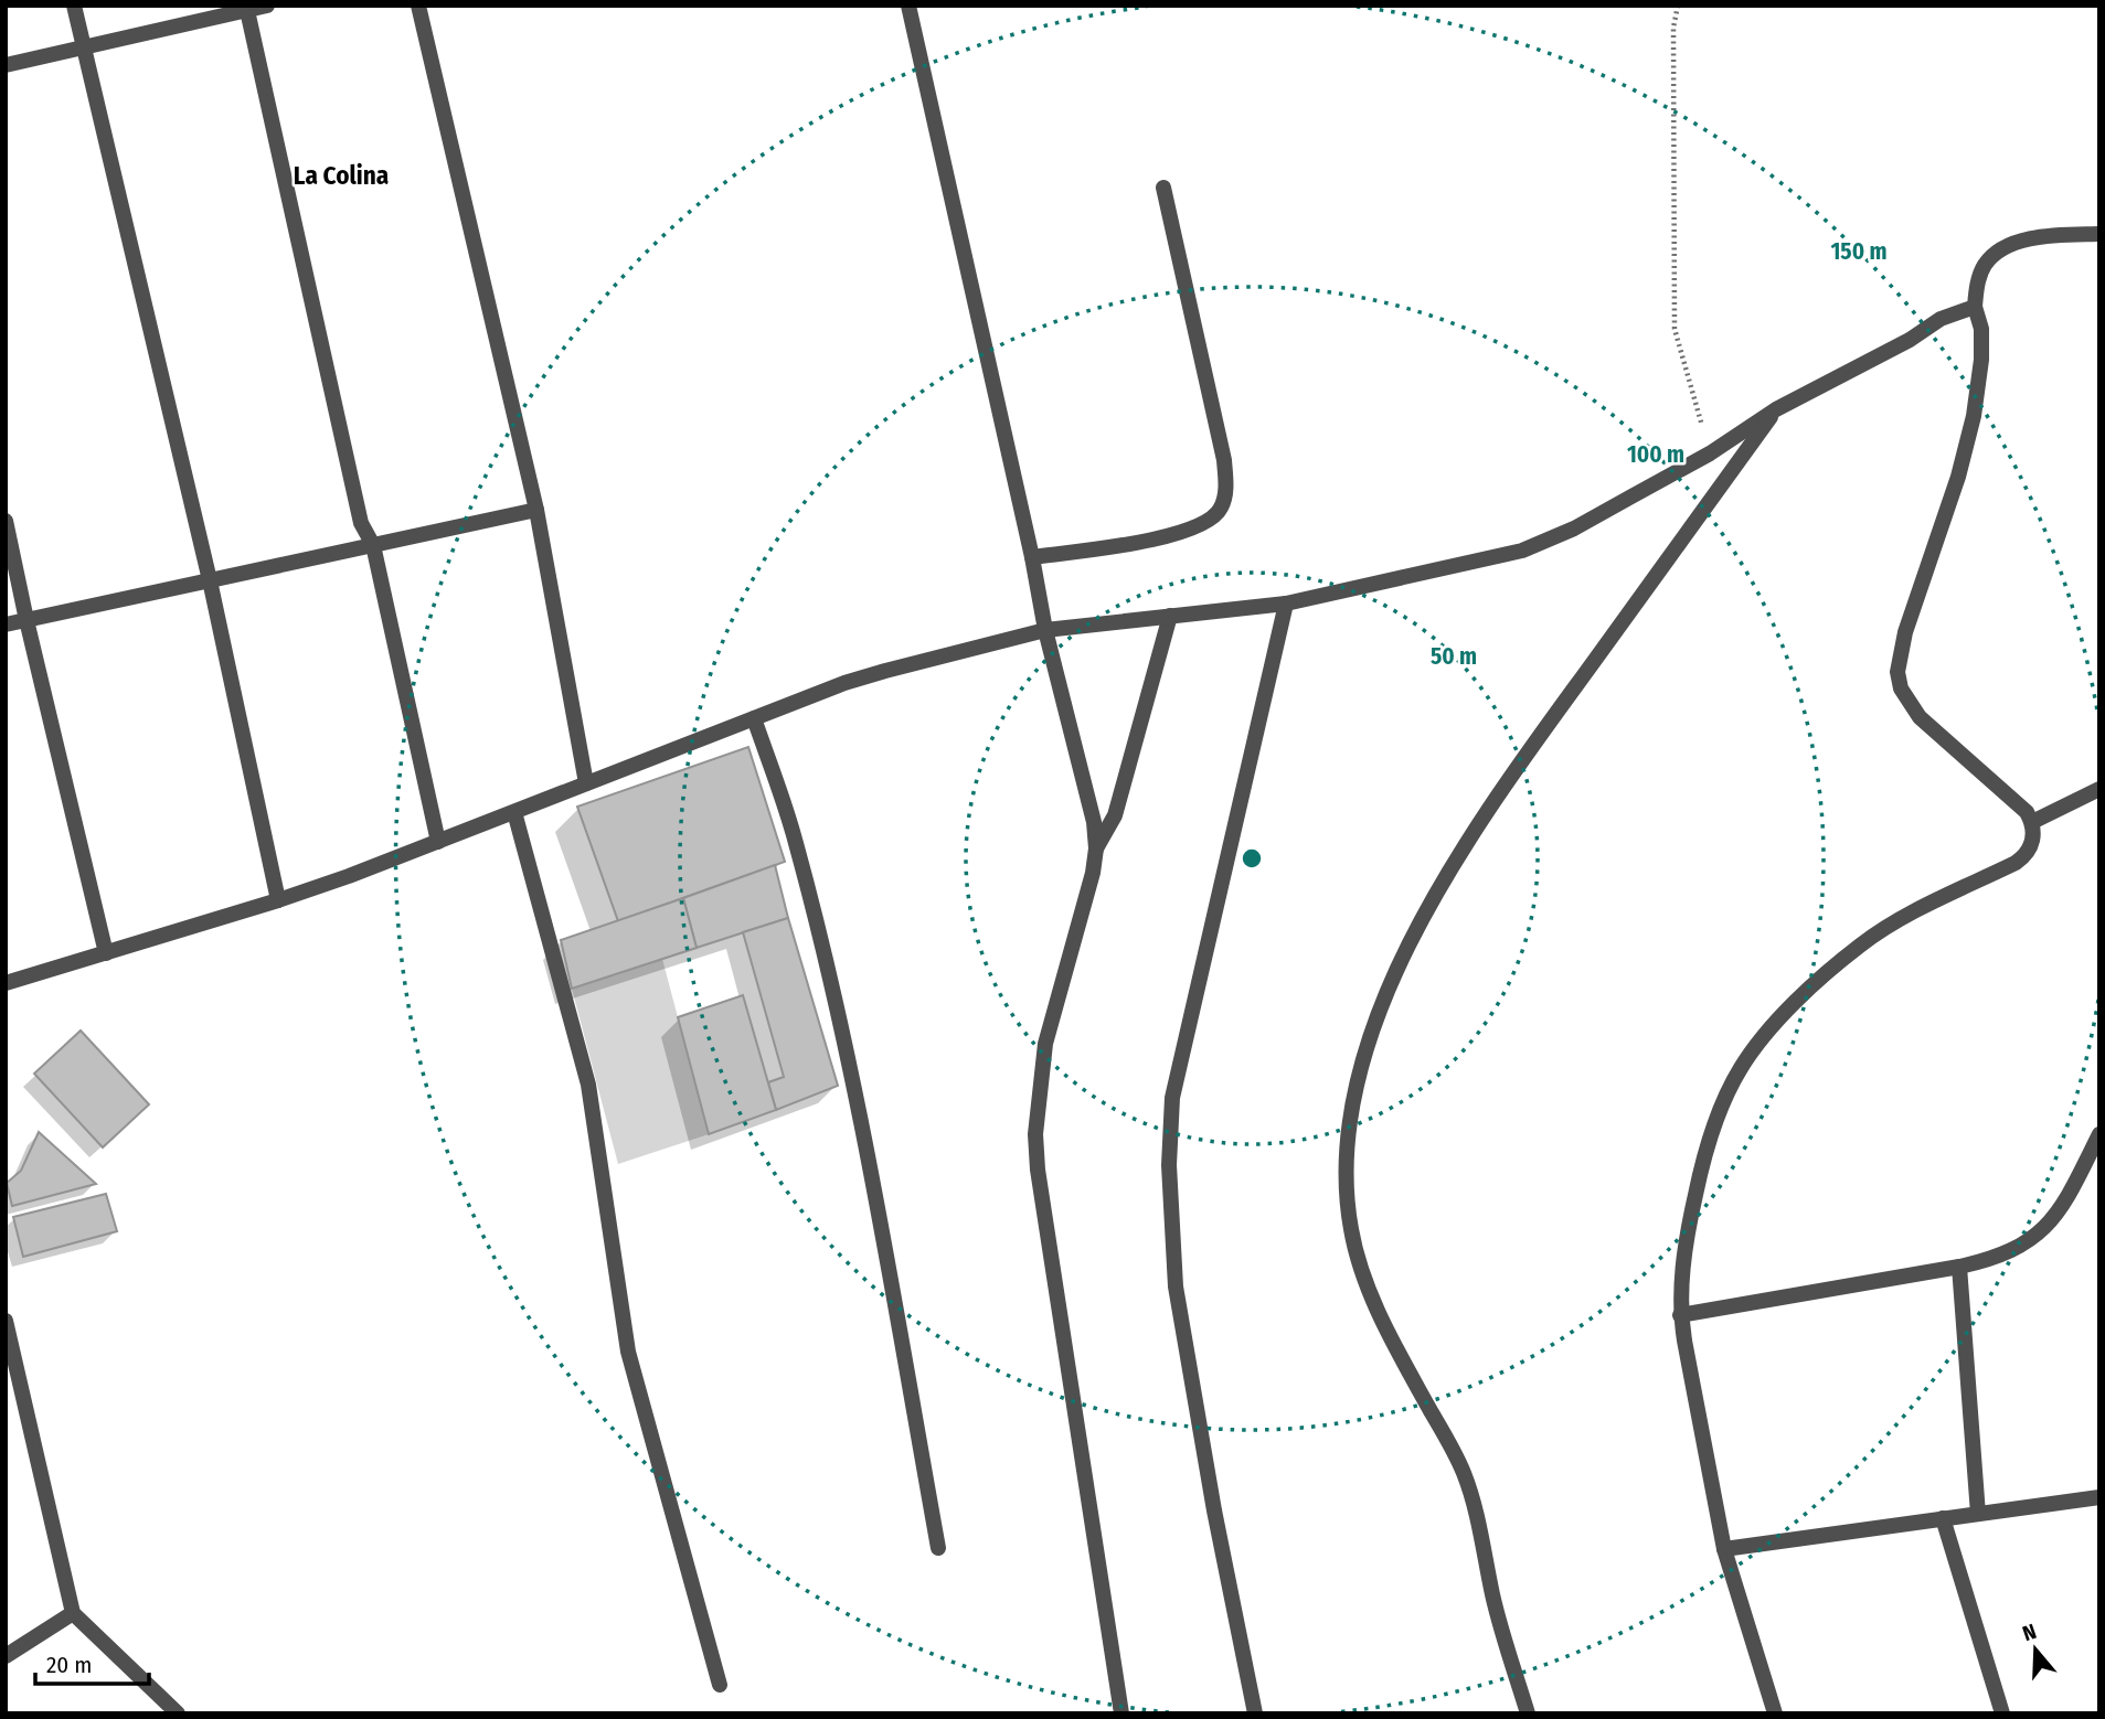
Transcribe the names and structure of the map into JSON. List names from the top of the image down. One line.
{"districts":["La Colina"],"scale_bar":"20 m","north":"top","rings":["150 m","100 m","50 m"]}
